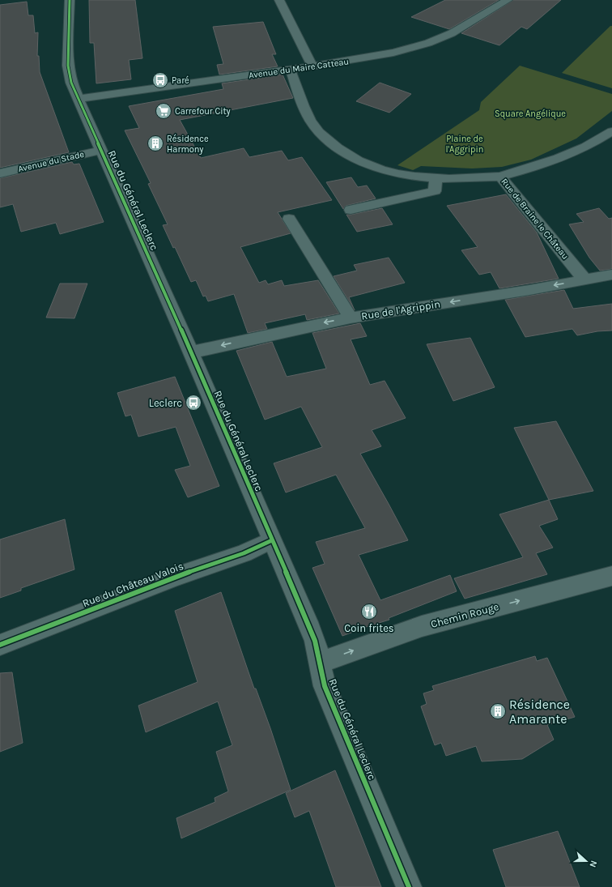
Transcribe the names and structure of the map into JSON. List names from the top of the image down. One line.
{"streets":{"street":["Avenue du Maire Catteau","Avenue du Stade","Rue du Général Leclerc","Rue de Braine le Château","Rue de l'Agrippin","Rue du Château Valois","Chemin Rouge"]},"crossings":[["Avenue du Maire Catteau","Rue du Général Leclerc"],["Avenue du Stade","Rue du Général Leclerc"],["Rue du Général Leclerc","Rue de l'Agrippin"],["Rue du Général Leclerc","Rue du Château Valois"],["Rue du Général Leclerc","Chemin Rouge"],["Rue de Braine le Château","Rue de l'Agrippin"]],"one_way":["Chemin Rouge"],"parks":["Square Angélique","Plaine de l'Aggripin"],"places":{"bus stop":["Paré","Leclerc"],"supermarket":["Carrefour City"],"building":["Résidence Harmony","Résidence Amarante"],"restaurant":["Coin frites"]},"north":"right"}
